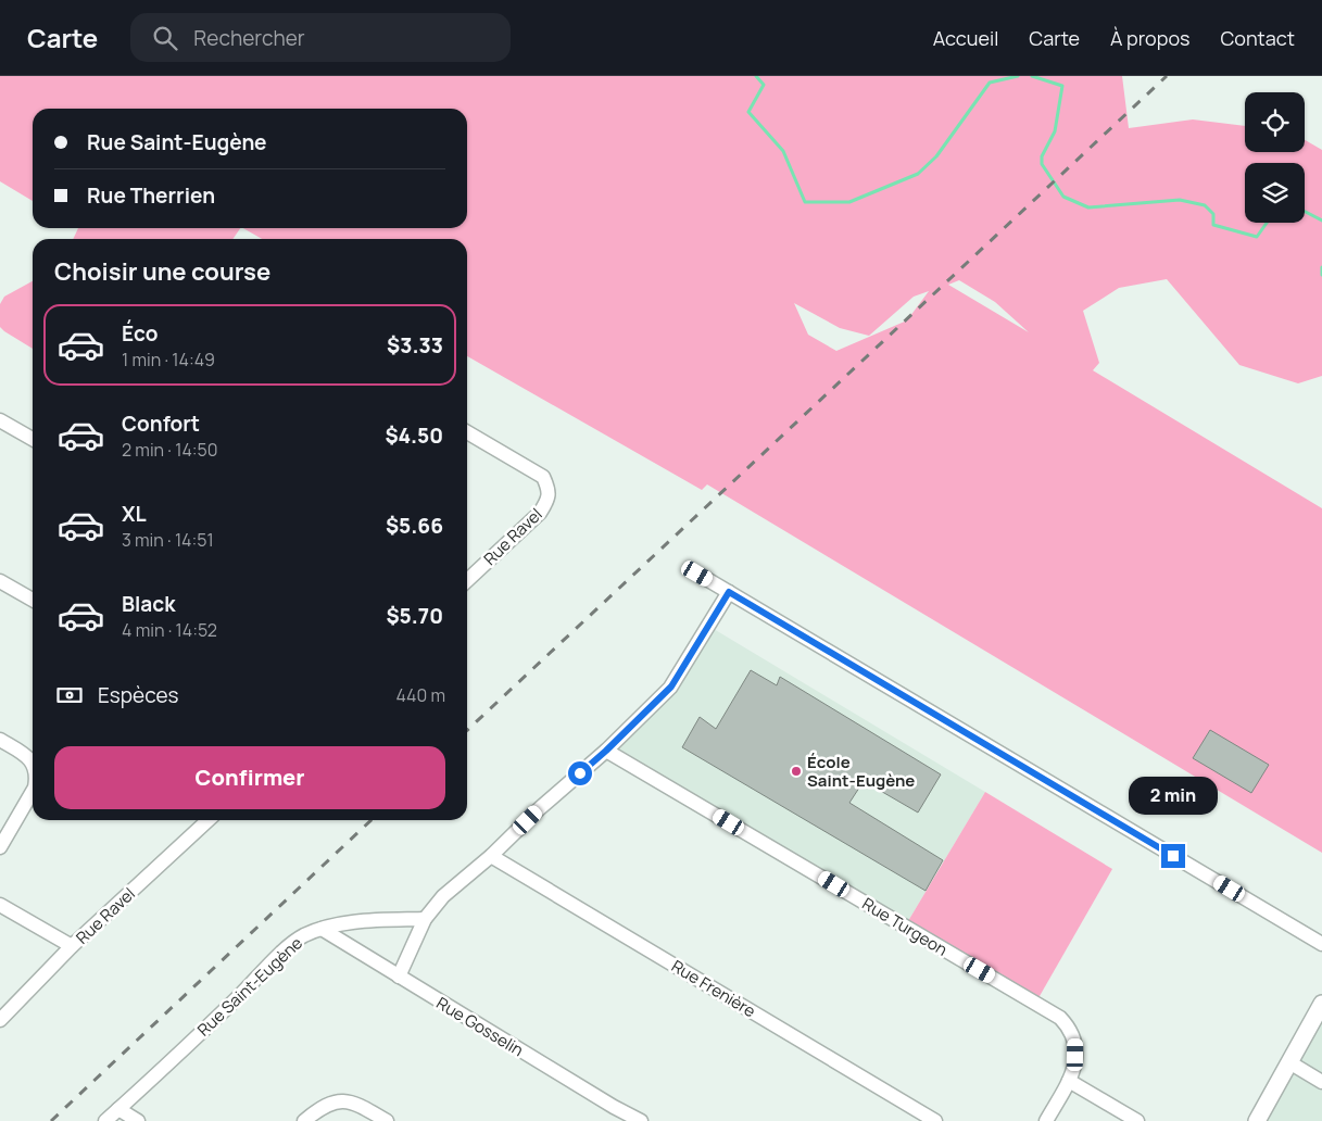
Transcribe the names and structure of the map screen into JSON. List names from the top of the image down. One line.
{"streets":{"street":["Rue Ravel","Rue Turgeon","Rue Saint-Eugène","Rue Frenière","Rue Gosselin"]},"crossings":[["Rue Saint-Eugène","Rue Gosselin"]],"places":["École Saint-Eugène"],"page":{"header":"Carte","search":"Rechercher","nav":["Accueil","Carte","À propos","Contact"],"banner":["Rue Saint-Eugène","Rue Therrien"],"heading":"Choisir une course","list":[{"name":"Éco","note":"1 min · 14:49","value":"$3.33"},{"name":"Confort","note":"2 min · 14:50","value":"$4.50"},{"name":"XL","note":"3 min · 14:51","value":"$5.66"},{"name":"Black","note":"4 min · 14:52","value":"$5.70"}],"pay":["Espèces","440 m"],"buttons":"Confirmer","bubble":"2 min"}}
